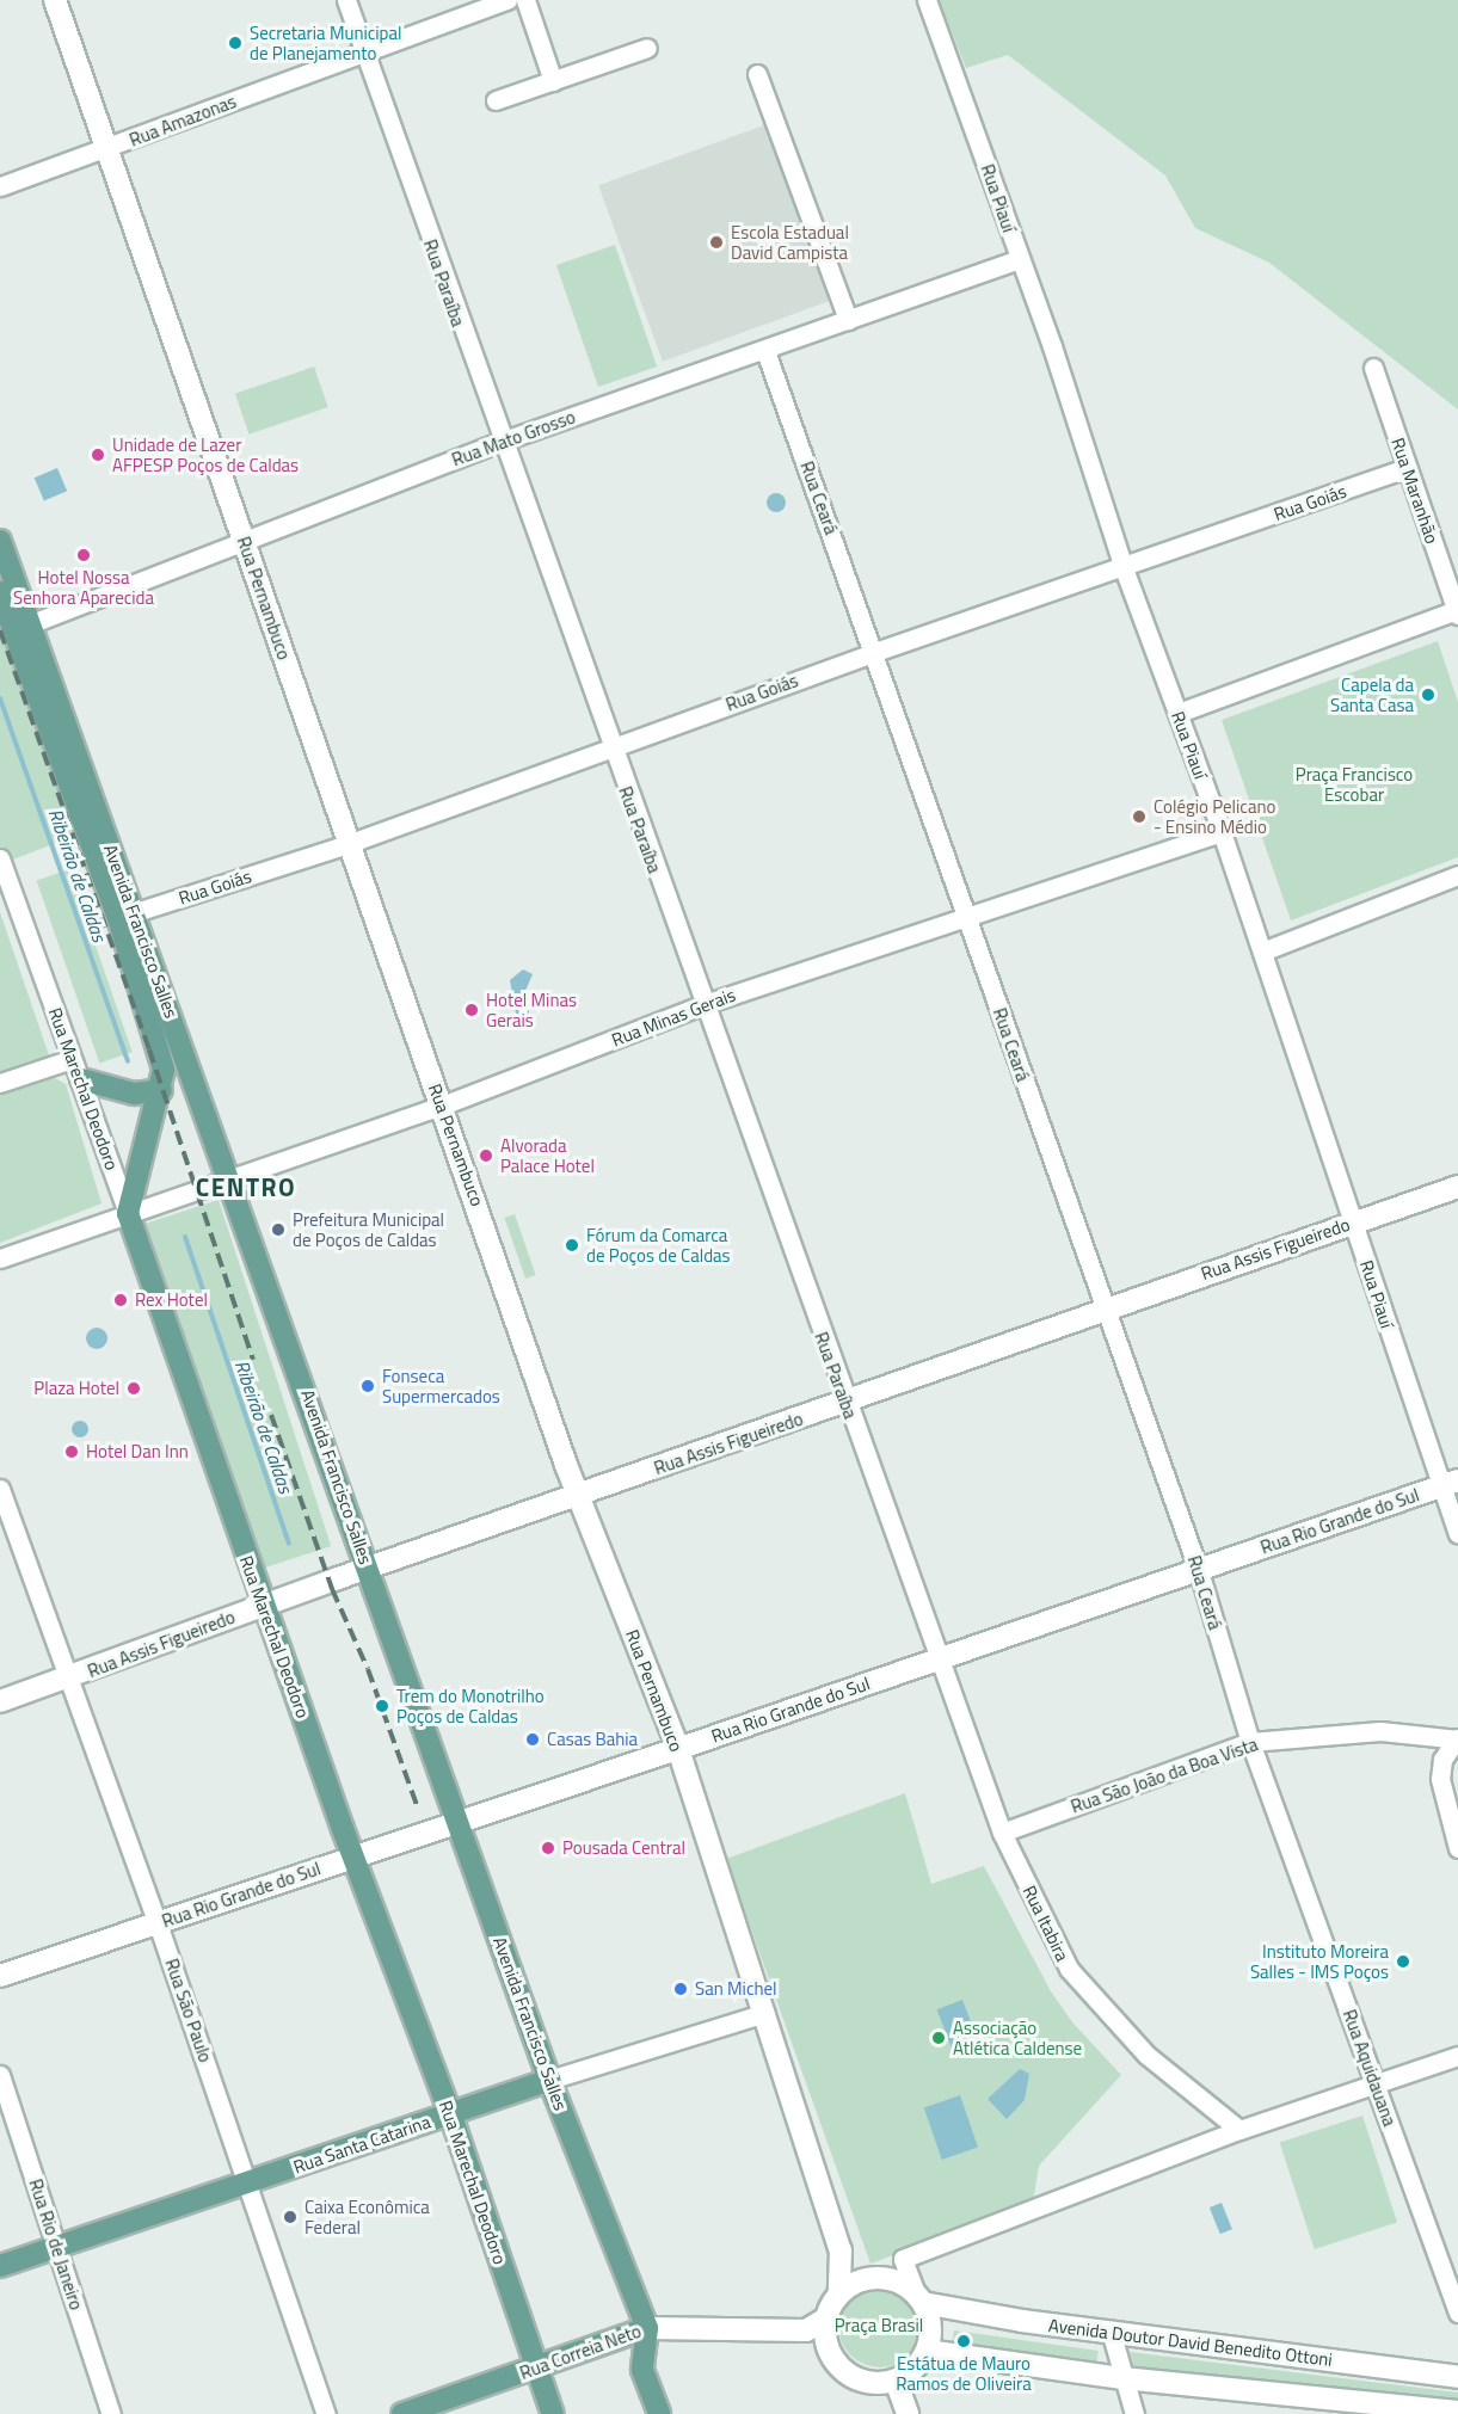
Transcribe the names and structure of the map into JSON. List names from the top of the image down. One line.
{"streets":{"main road":["Avenida Francisco Salles","Rua Marechal Deodoro","Rua Santa Catarina","Rua Correia Neto"],"street":["Rua Amazonas","Rua Piauí","Rua Paraíba","Rua Mato Grosso","Rua Maranhão","Rua Ceará","Rua Goiás","Rua Pernambuco","Rua Minas Gerais","Rua Assis Figueiredo","Rua Rio Grande do Sul","Rua São João da Boa Vista","Rua Itabira","Rua São Paulo","Rua Aquidauana","Rua Rio de Janeiro","Avenida Doutor David Benedito Ottoni"]},"crossings":[["Rua Amazonas","Rua Paraíba"],["Rua Amazonas","Rua Pernambuco"],["Rua Piauí","Rua Mato Grosso"],["Rua Piauí","Rua Goiás"],["Rua Piauí","Rua Minas Gerais"],["Rua Piauí","Rua Assis Figueiredo"],["Rua Piauí","Rua Rio Grande do Sul"],["Rua Paraíba","Rua Mato Grosso"],["Rua Paraíba","Rua Goiás"],["Rua Paraíba","Rua Minas Gerais"],["Rua Paraíba","Rua Assis Figueiredo"],["Rua Paraíba","Rua Rio Grande do Sul"],["Rua Paraíba","Rua Itabira"],["Rua Mato Grosso","Rua Ceará"],["Rua Mato Grosso","Rua Pernambuco"],["Rua Mato Grosso","Avenida Francisco Salles"],["Rua Maranhão","Rua Goiás"],["Rua Ceará","Rua Goiás"],["Rua Ceará","Rua Minas Gerais"],["Rua Ceará","Rua Assis Figueiredo"],["Rua Ceará","Rua Rio Grande do Sul"],["Rua Ceará","Rua São João da Boa Vista"],["Rua Ceará","Rua Aquidauana"],["Rua Goiás","Rua Pernambuco"],["Rua Goiás","Avenida Francisco Salles"],["Rua Pernambuco","Rua Minas Gerais"],["Rua Pernambuco","Rua Assis Figueiredo"],["Rua Pernambuco","Rua Rio Grande do Sul"],["Rua Pernambuco","Rua Santa Catarina"],["Rua Pernambuco","Avenida Doutor David Benedito Ottoni"],["Avenida Francisco Salles","Rua Minas Gerais"],["Avenida Francisco Salles","Rua Marechal Deodoro"],["Avenida Francisco Salles","Rua Assis Figueiredo"],["Avenida Francisco Salles","Rua Rio Grande do Sul"],["Avenida Francisco Salles","Rua Santa Catarina"],["Avenida Francisco Salles","Rua Correia Neto"],["Rua Minas Gerais","Rua Marechal Deodoro"],["Rua Marechal Deodoro","Rua Assis Figueiredo"],["Rua Marechal Deodoro","Rua Rio Grande do Sul"],["Rua Marechal Deodoro","Rua Santa Catarina"],["Rua Marechal Deodoro","Rua Correia Neto"],["Rua Assis Figueiredo","Rua São Paulo"],["Rua Rio Grande do Sul","Rua Itabira"],["Rua Rio Grande do Sul","Rua São Paulo"],["Rua São João da Boa Vista","Rua Itabira"],["Rua São João da Boa Vista","Rua Aquidauana"],["Rua São Paulo","Rua Santa Catarina"],["Rua Santa Catarina","Rua Rio de Janeiro"]],"districts":["CENTRO"],"water":["Ribeirão de Caldas"],"parks":["Praça Francisco Escobar","Praça Brasil"],"places":["Secretaria Municipal de Planejamento","Escola Estadual David Campista","Unidade de Lazer AFPESP Poços de Caldas","Hotel Nossa Senhora Aparecida","Capela da Santa Casa","Colégio Pelicano - Ensino Médio","Hotel Minas Gerais","Alvorada Palace Hotel","Prefeitura Municipal de Poços de Caldas","Fórum da Comarca de Poços de Caldas","Rex Hotel","Fonseca Supermercados","Plaza Hotel","Hotel Dan Inn","Trem do Monotrilho Poços de Caldas","Casas Bahia","Pousada Central","Instituto Moreira Salles - IMS Poços","San Michel","Associação Atlética Caldense","Caixa Econômica Federal","Estátua de Mauro Ramos de Oliveira"]}
